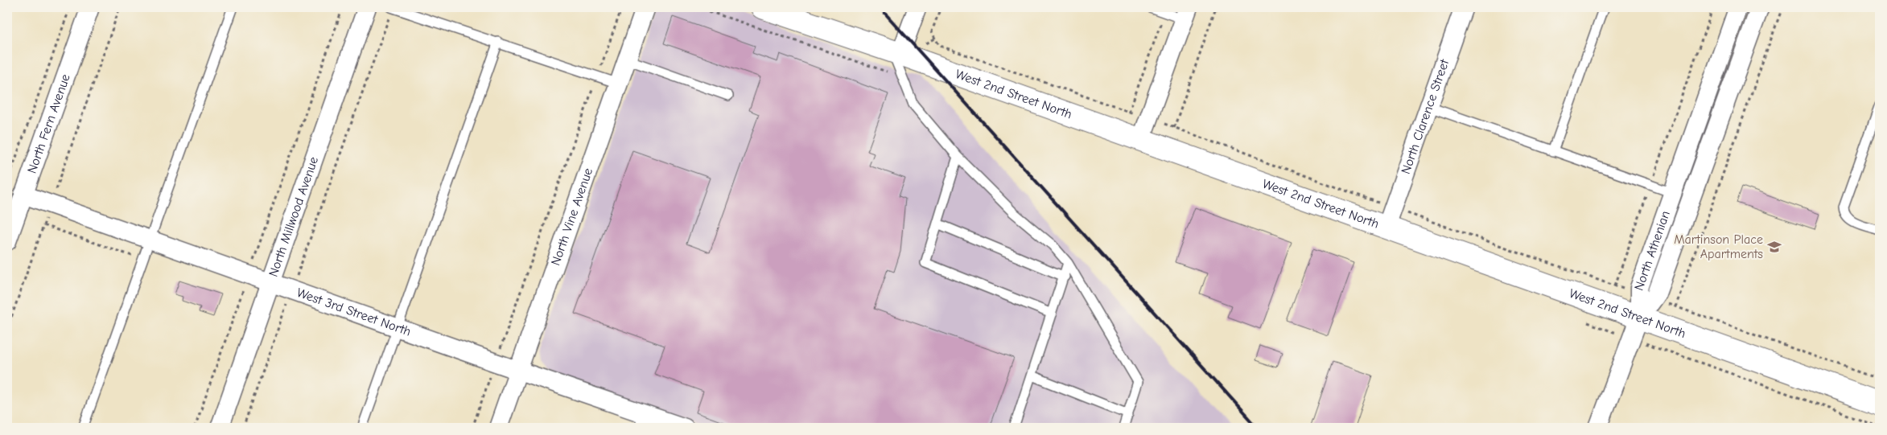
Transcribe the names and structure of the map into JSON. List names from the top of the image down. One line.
{"streets":{"street":["West 2nd Street North","North Clarence Street","North Fern Avenue","North Millwood Avenue","North Vine Avenue","North Athenian","West 3rd Street North"]},"crossings":[["West 2nd Street North","North Clarence Street"],["West 2nd Street North","North Athenian"],["North Fern Avenue","West 3rd Street North"],["North Millwood Avenue","West 3rd Street North"],["North Vine Avenue","West 3rd Street North"]],"places":{"school or university":["Martinson Place Apartments"]}}
